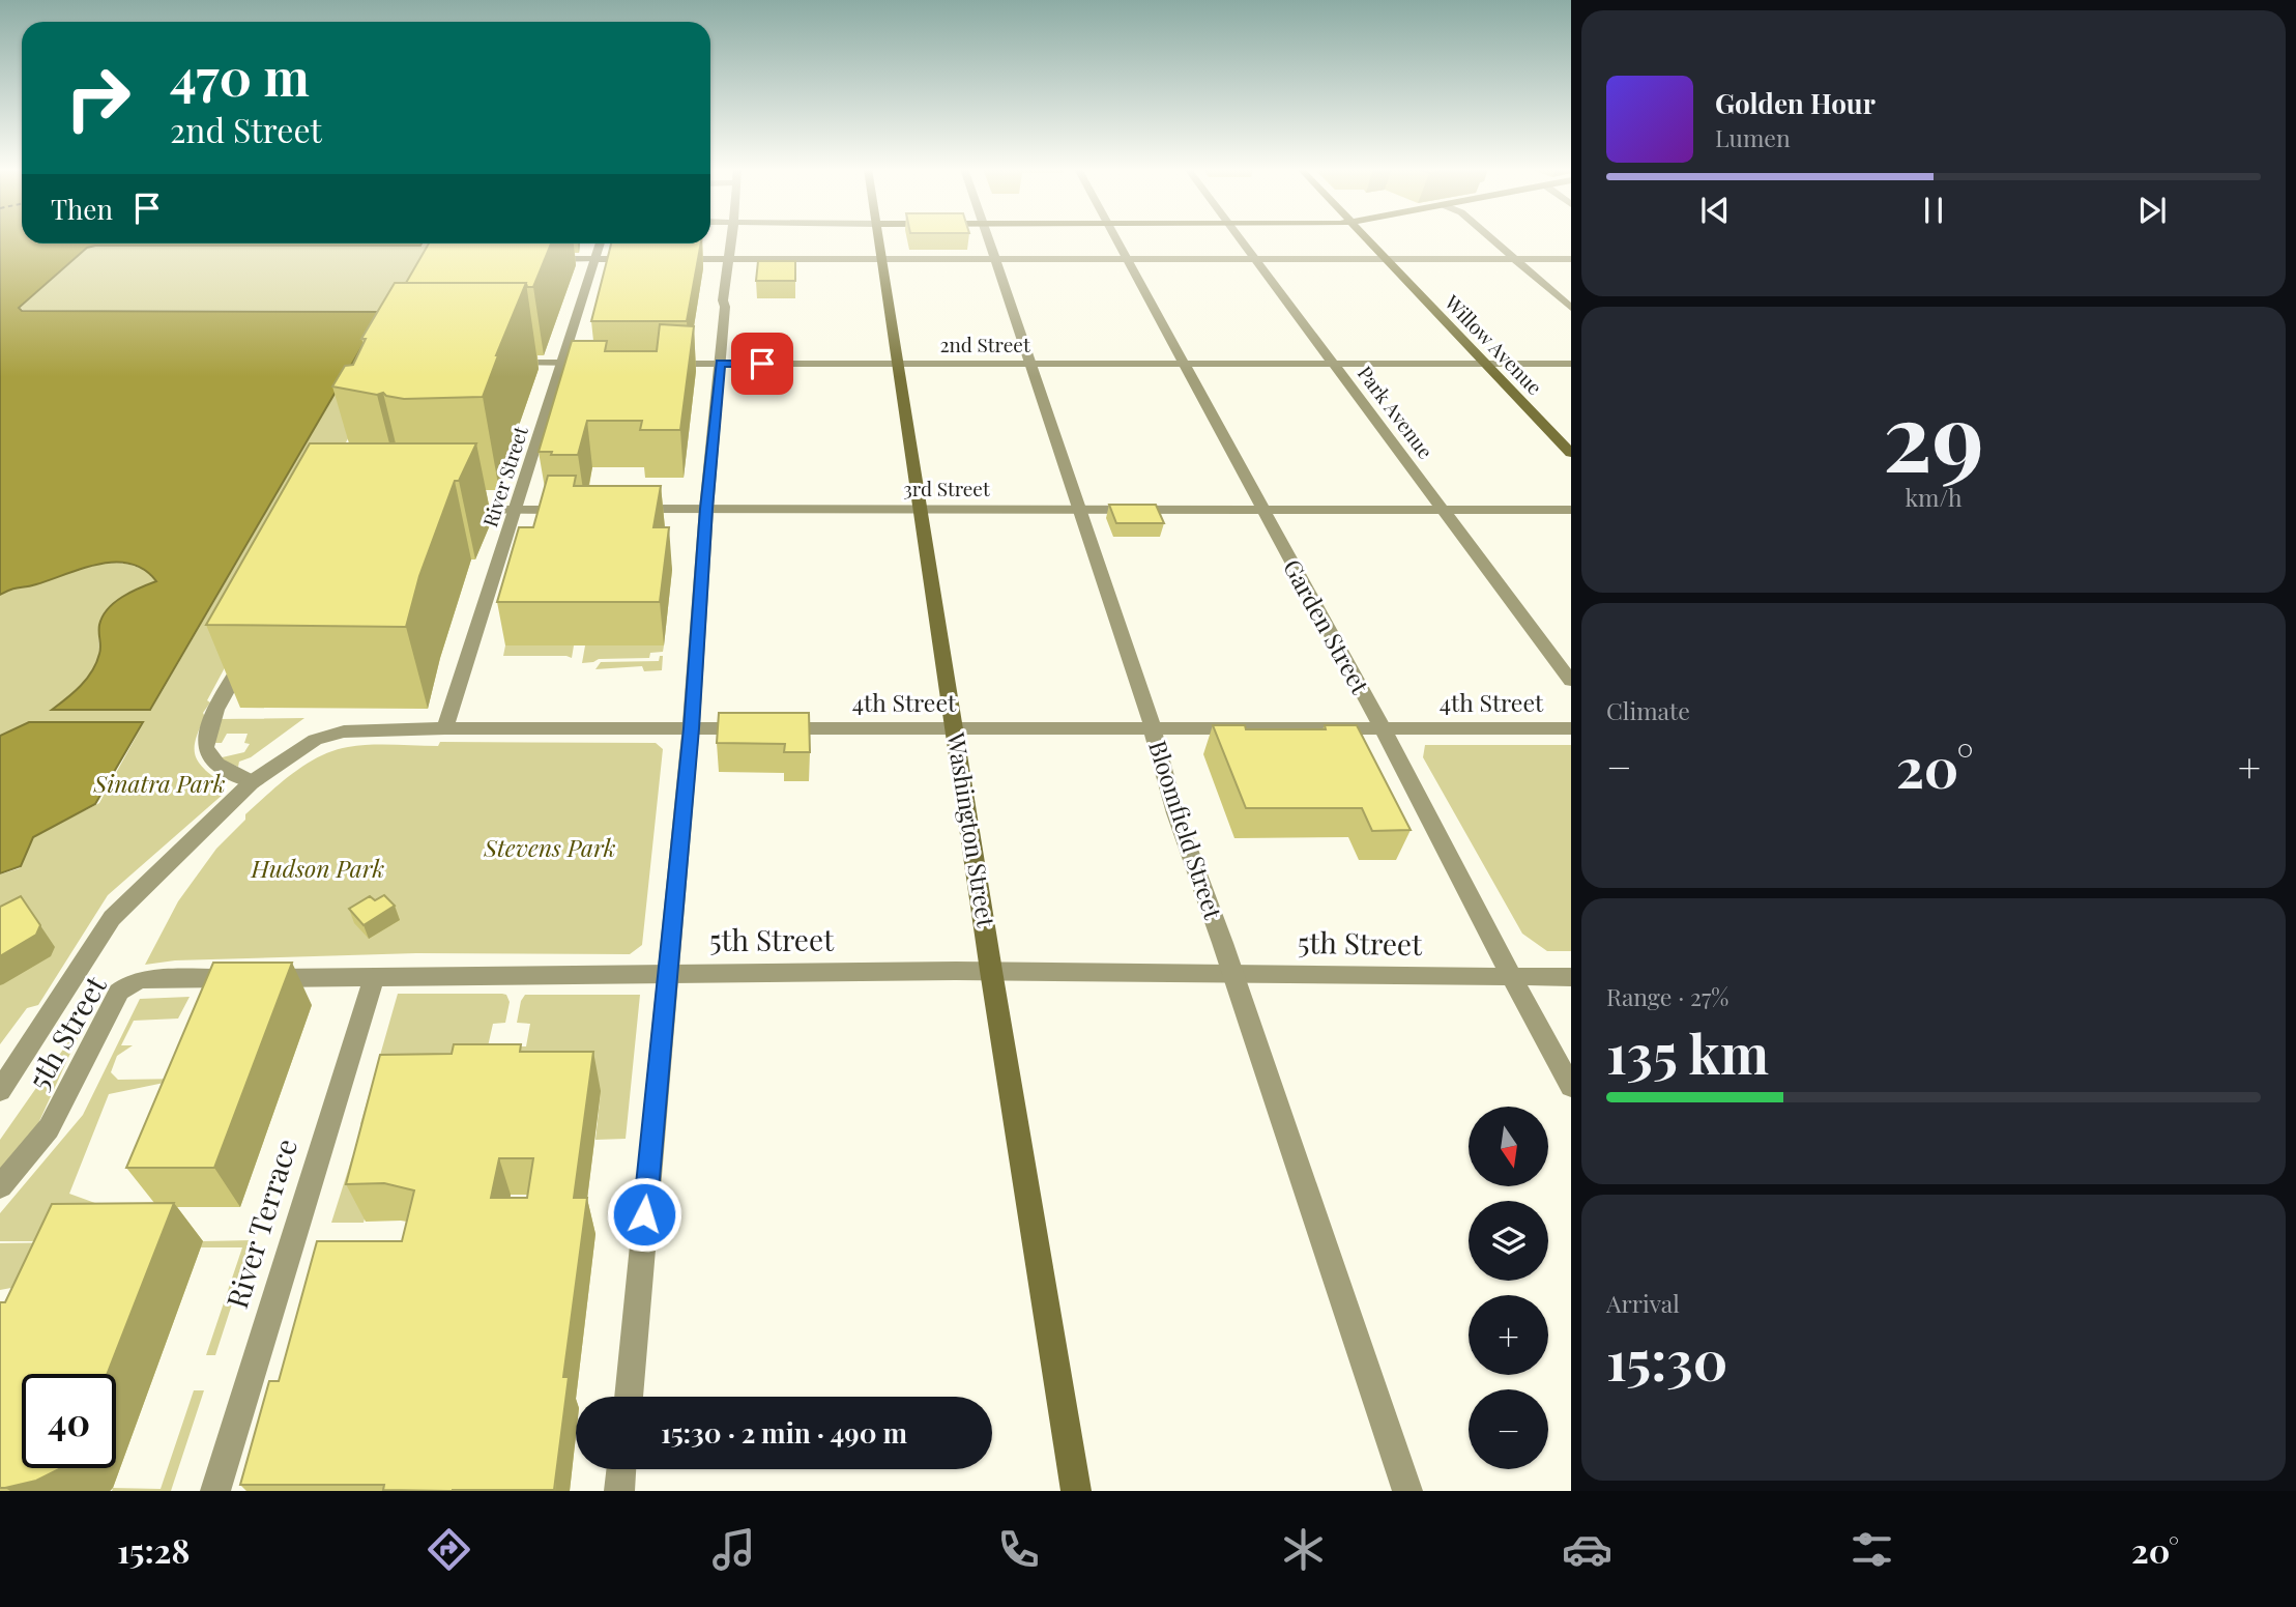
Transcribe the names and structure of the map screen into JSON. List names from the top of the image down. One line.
{"streets":{"main road":["Willow Avenue","Washington Street"],"street":["2nd Street","Park Avenue","River Street","3rd Street","Garden Street","4th Street","Bloomfield Street","5th Street","River Terrace"]},"crossings":[["2nd Street","Willow Avenue"],["2nd Street","Park Avenue"],["2nd Street","Garden Street"],["2nd Street","Washington Street"],["2nd Street","Bloomfield Street"],["Park Avenue","3rd Street"],["River Street","4th Street"],["3rd Street","Garden Street"],["3rd Street","Washington Street"],["3rd Street","Bloomfield Street"],["Garden Street","4th Street"],["Garden Street","5th Street"],["4th Street","Washington Street"],["4th Street","Bloomfield Street"],["Washington Street","5th Street"],["Bloomfield Street","5th Street"],["5th Street","River Terrace"]],"parks":["Sinatra Park","Stevens Park","Hudson Park"],"north":"bottom","page":{"turn":["470 m","2nd Street"],"song":["Golden Hour","Lumen"],"then":"Then","tile":[["29","km/h"],"Climate",["Range · 27%","135 km"],["Arrival","15:30"]],"heat":["−","20°","+"],"map_buttons":["+","−"],"limit":"40","trip":"15:30 · 2 min · 490 m","tabs":["15:28","20°"]}}
